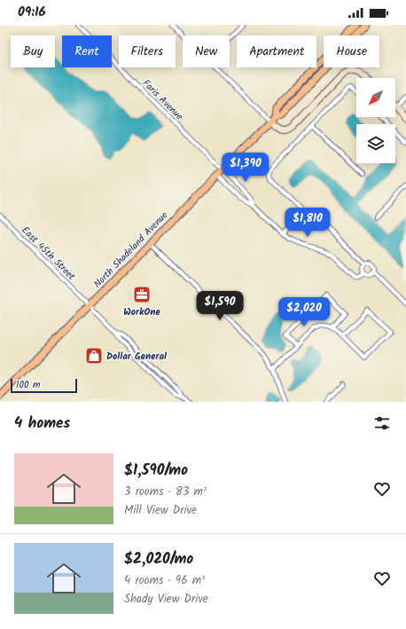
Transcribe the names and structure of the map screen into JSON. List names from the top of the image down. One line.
{"streets":{"main road":["North Shadeland Avenue"],"street":["Faris Avenue","East 45th Street"]},"crossings":[["Faris Avenue","North Shadeland Avenue"],["North Shadeland Avenue","East 45th Street"]],"places":{"office":["WorkOne"],"shop":["Dollar General"]},"scale_bar":"100 m","north":"bottom left","page":{"status":"09:16","chip":["Buy","Rent","Filters","New","Apartment","House"],"price":["$1,390","$1,810","$1,590","$2,020"],"scale":"100 m","heading":"4 homes","list":[{"name":"$1,590/mo","note":"3 rooms · 83 m² · Mill View Drive"},{"name":"$2,020/mo","note":"4 rooms · 96 m² · Shady View Drive"}]}}
